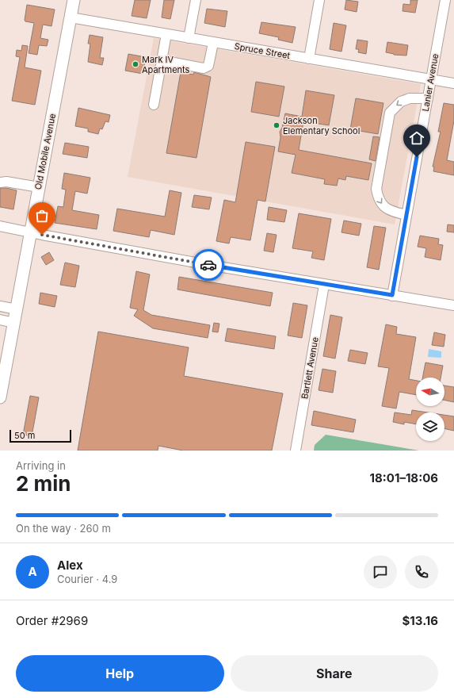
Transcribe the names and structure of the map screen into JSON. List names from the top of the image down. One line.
{"streets":{"main road":["Old Mobile Avenue"],"street":["Spruce Street","Lanier Avenue","Bartlett Avenue"]},"crossings":[["Spruce Street","Lanier Avenue"],["Spruce Street","Old Mobile Avenue"]],"places":["Mark IV Apartments","Jackson Elementary School"],"scale_bar":"50 m","north":"left","page":{"scale":"50 m","heading":["2 min","Arriving in","18:01–18:06"],"panel":["Alex","Courier · 4.9","Order #2969","$13.16"],"bar":"On the way · 260 m","round":"A","buttons":["Help","Share"]}}
